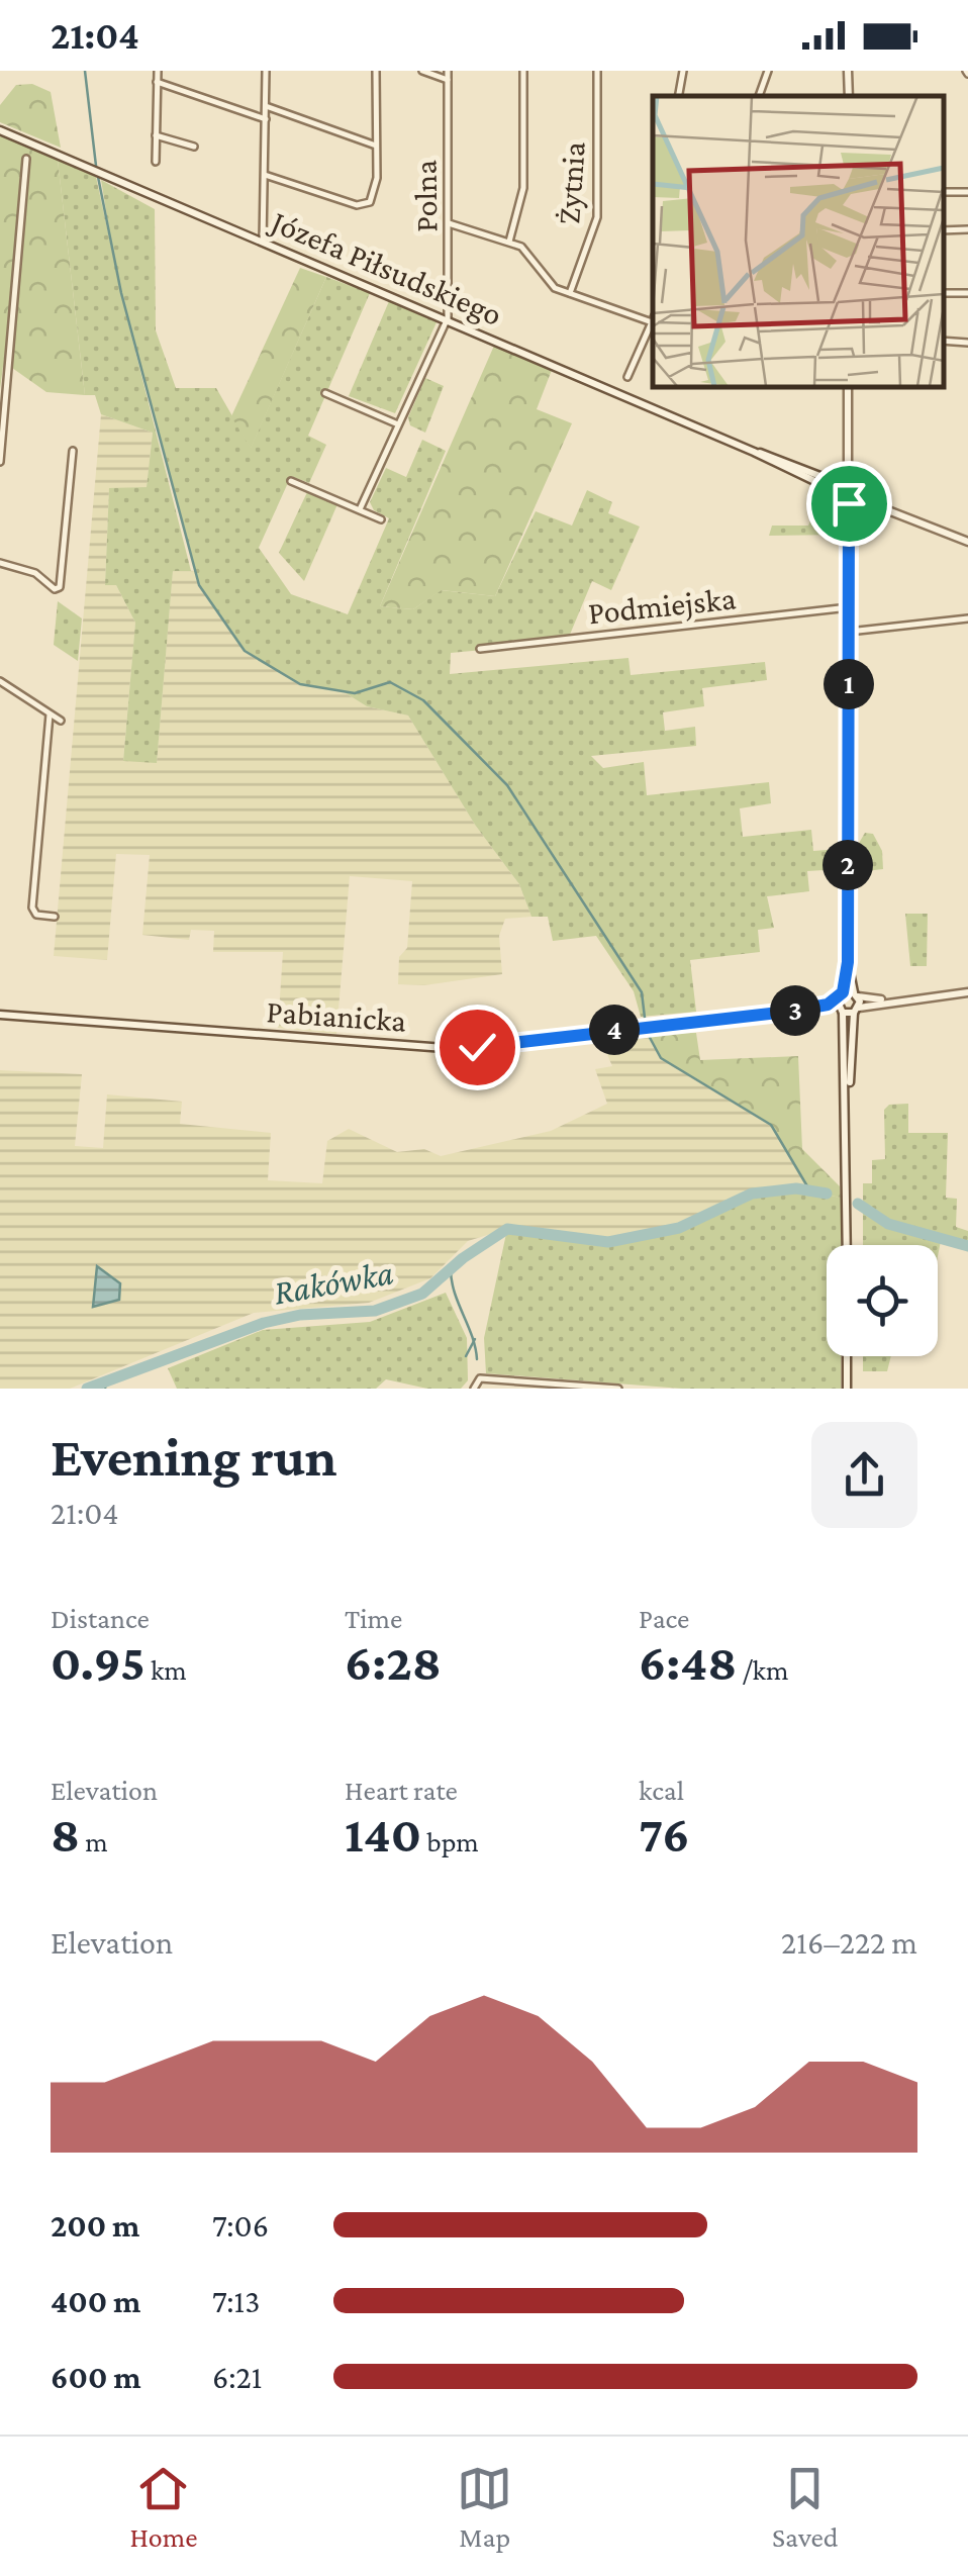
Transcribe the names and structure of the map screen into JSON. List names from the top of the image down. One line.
{"streets":{"main road":["Józefa Piłsudskiego","Pabianicka"],"street":["Żytnia","Polna","Podmiejska"]},"crossings":[["Polna","Józefa Piłsudskiego"]],"water":["Rakówka"],"page":{"status":"21:04","pins":["1","2","3","4"],"heading":["Evening run","21:04"],"stats":[["Distance","0.95 km"],["Time","6:28"],["Pace","6:48 /km"],["Elevation","8 m"],["Heart rate","140 bpm"],["kcal","76"]],"chart":["Elevation","216–222 m"],"list":[{"name":"200 m","note":"7:06"},{"name":"400 m","note":"7:13"},{"name":"600 m","note":"6:21"}],"tabs":["Home","Map","Saved"]}}
